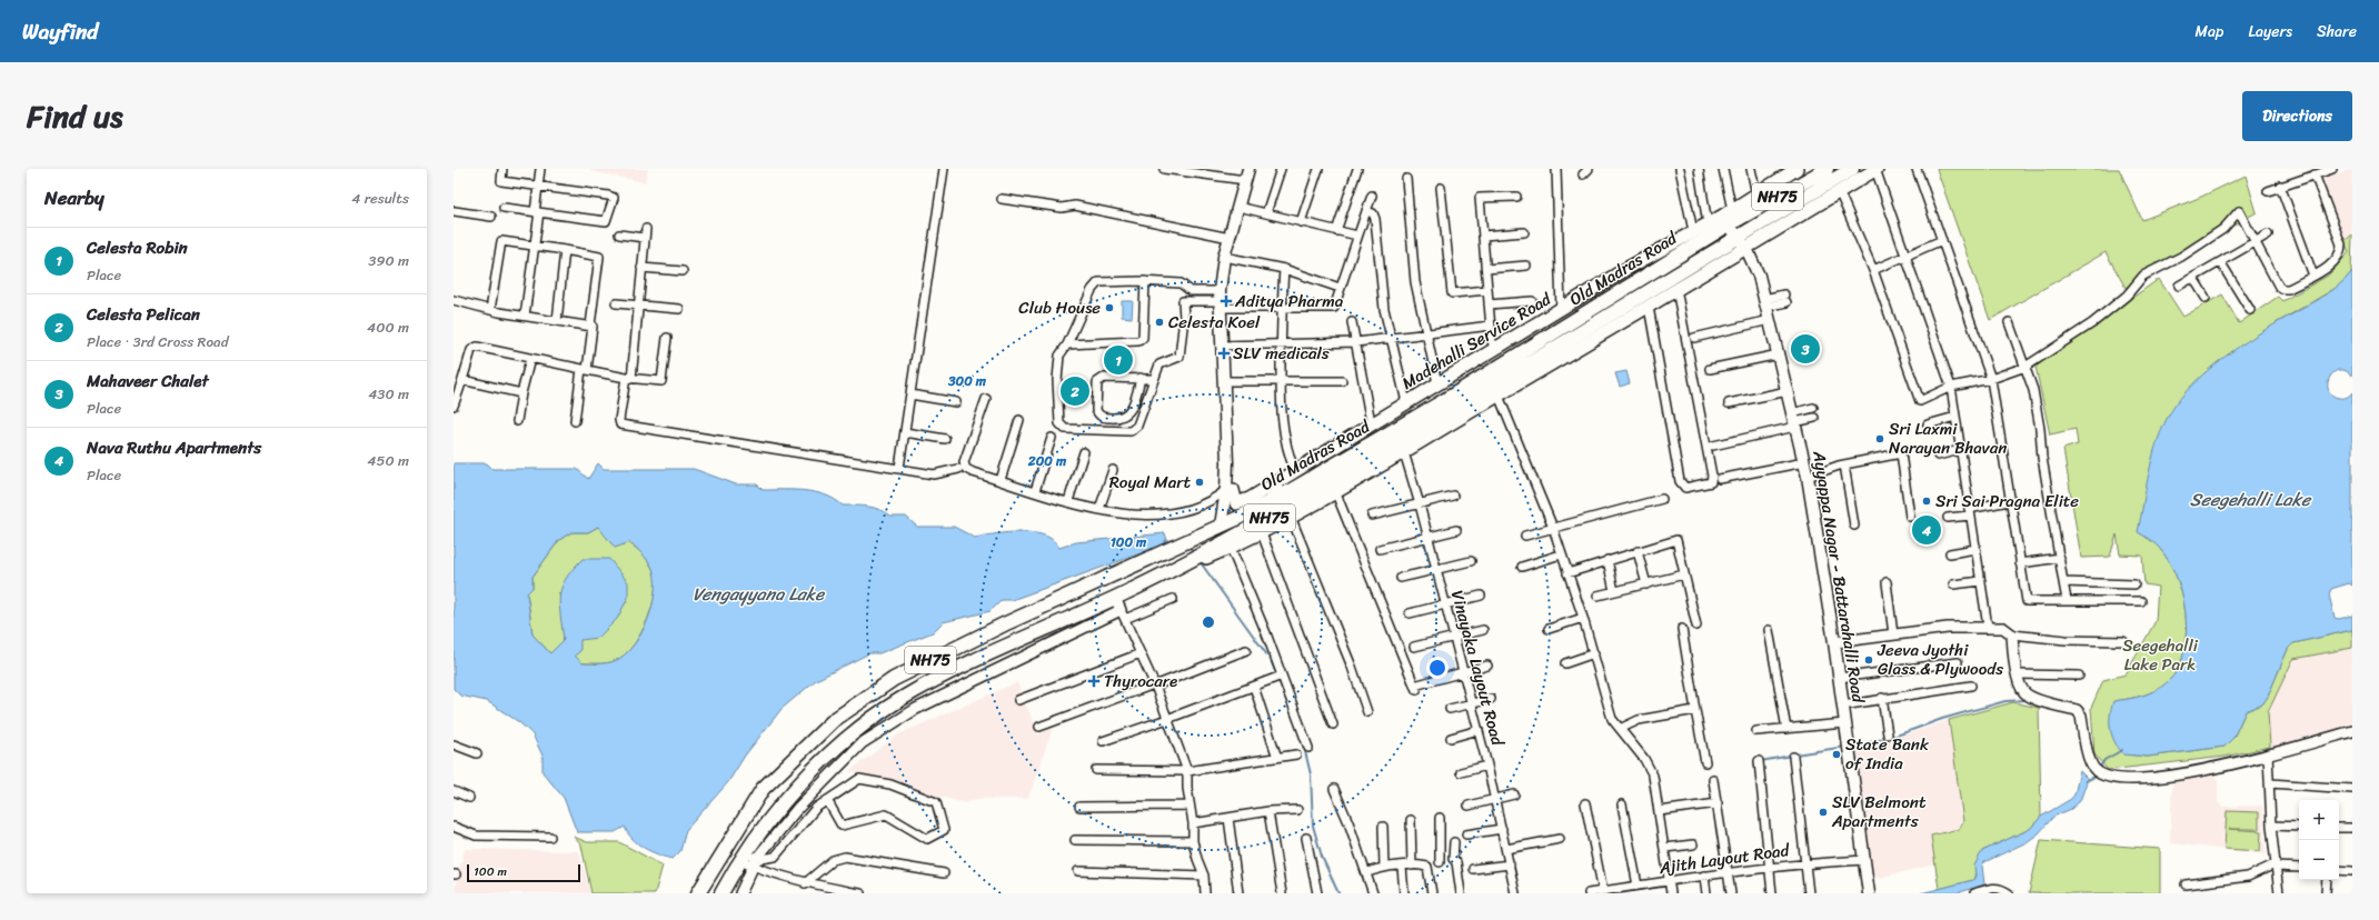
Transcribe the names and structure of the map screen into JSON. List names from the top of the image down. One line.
{"streets":{"highway":["NH75","Old Madras Road"],"main road":["Madehalli Service Road","Ayyappa Nagar - Battarahalli Road"],"street":["Vinayaka Layout Road","Ajith Layout Road"]},"crossings":[["Old Madras Road","Ayyappa Nagar - Battarahalli Road"],["Ayyappa Nagar - Battarahalli Road","Ajith Layout Road"]],"water":["Seegehalli Lake","Vengayyana Lake"],"parks":["Seegehalli Lake Park"],"places":{"health":["Aditya Pharma","SLV medicals","Thyrocare"],"other":["Club House","Celesta Koel","Sri Laxmi Narayan Bhavan","Royal Mart","Sri Sai Pragna Elite","Jeeva Jyothi Glass & Plywoods","State Bank of India","SLV Belmont Apartments"]},"scale_bar":"100 m","page":{"header":"Wayfind","nav":["Map","Layers","Share"],"title":"Find us","buttons":"Directions","heading":["Nearby","4 results"],"list":[{"mark":"1","name":"Celesta Robin","note":"Place","value":"390 m"},{"mark":"2","name":"Celesta Pelican","note":"Place · 3rd Cross Road","value":"400 m"},{"mark":"3","name":"Mahaveer Chalet","note":"Place","value":"430 m"},{"mark":"4","name":"Nava Ruthu Apartments","note":"Place","value":"450 m"}],"pins":["3","1","2","4"],"map_buttons":["+","−"],"scale":"100 m"},"rings":["300 m","200 m","100 m"]}
